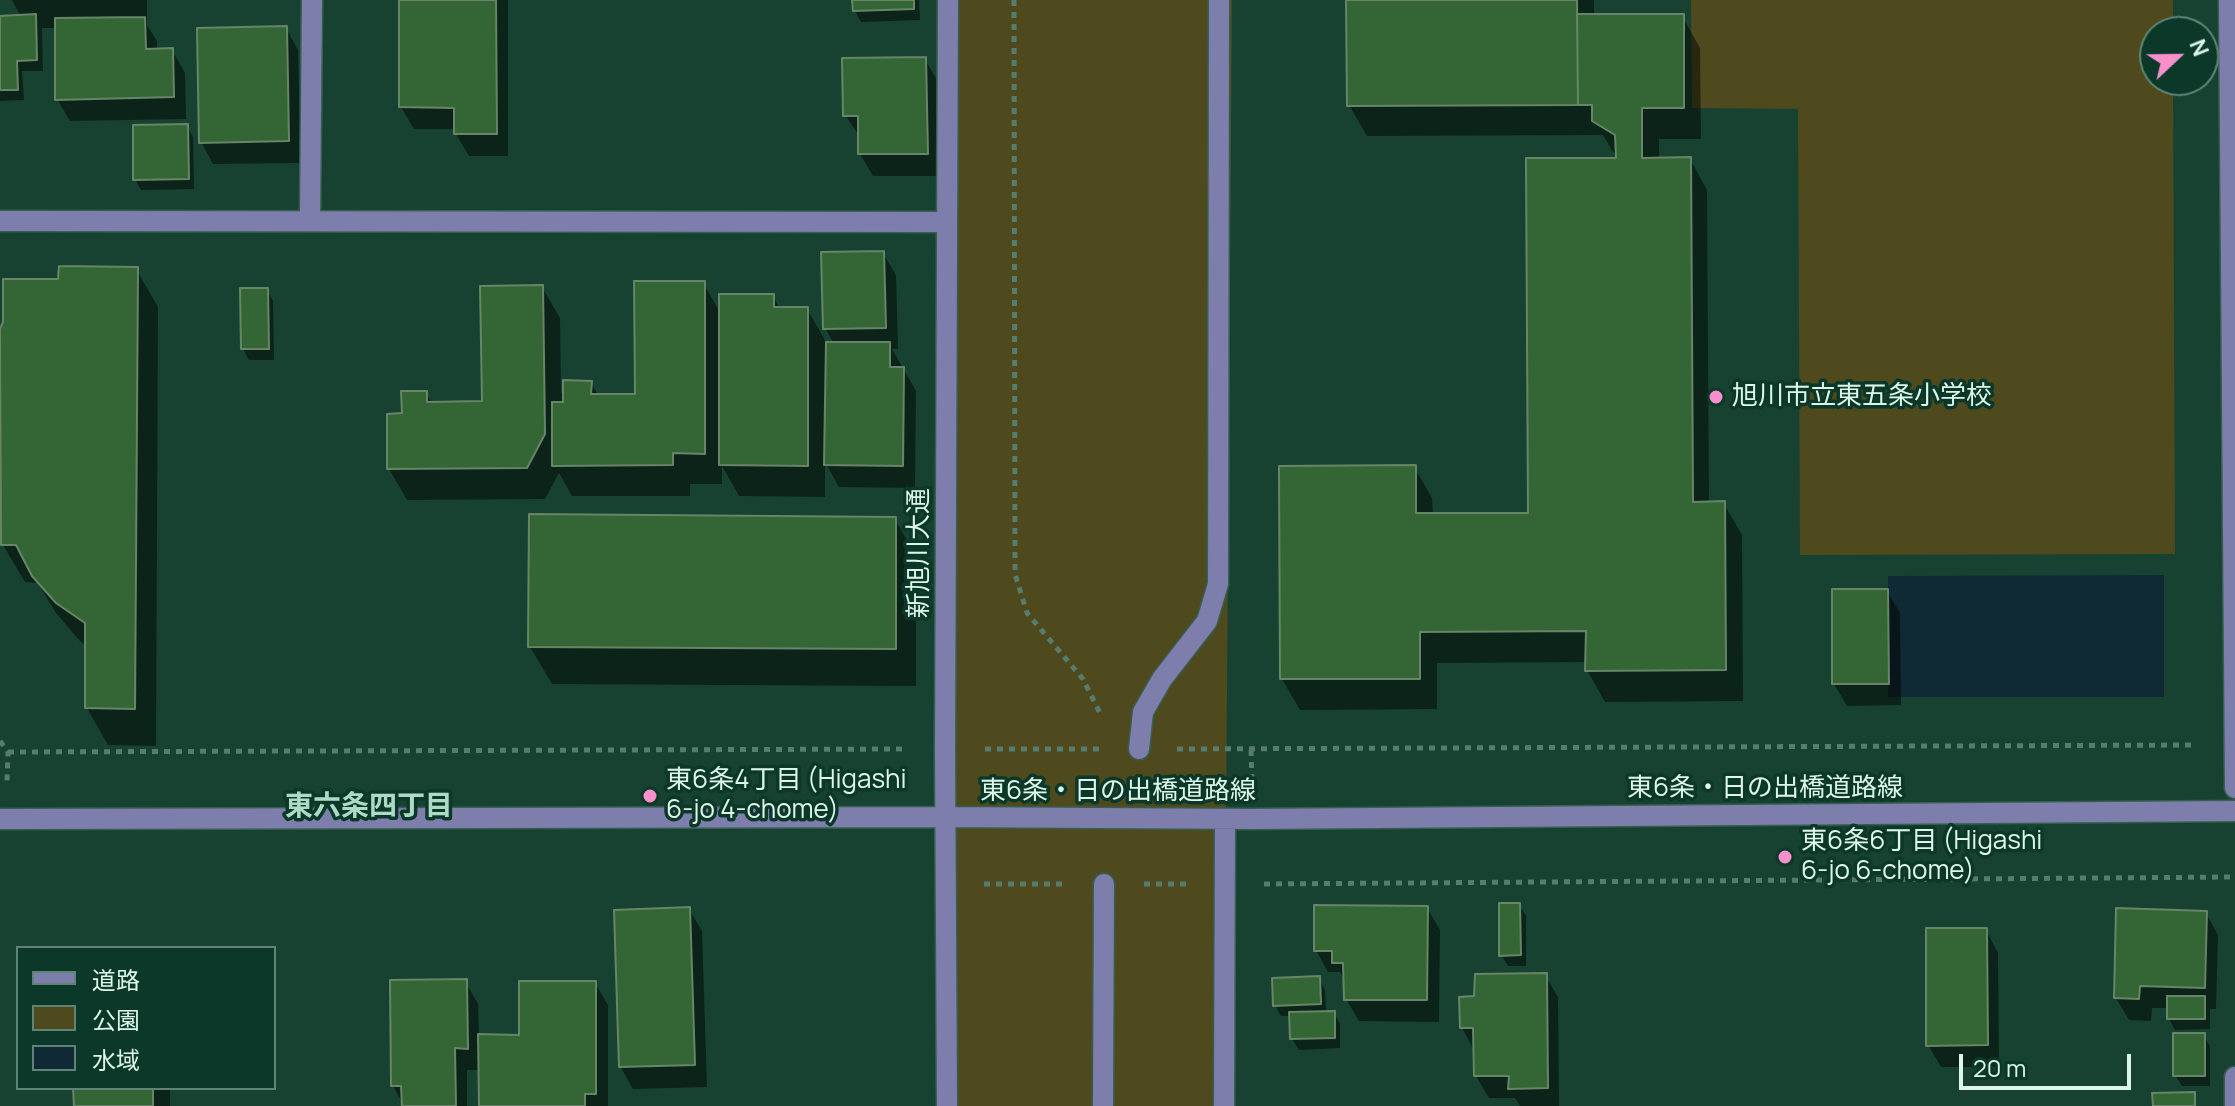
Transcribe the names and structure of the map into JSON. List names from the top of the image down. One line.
{"streets":{"street":["新旭川大通","東6条・日の出橋道路線"]},"crossings":[["新旭川大通","東6条・日の出橋道路線"]],"districts":["東六条四丁目"],"places":["旭川市立東五条小学校","東6条4丁目 (Higashi 6-jo 4-chome)","東6条6丁目 (Higashi 6-jo 6-chome)"],"legend":["道路","公園","水域"],"scale_bar":"20 m","north":"right"}
